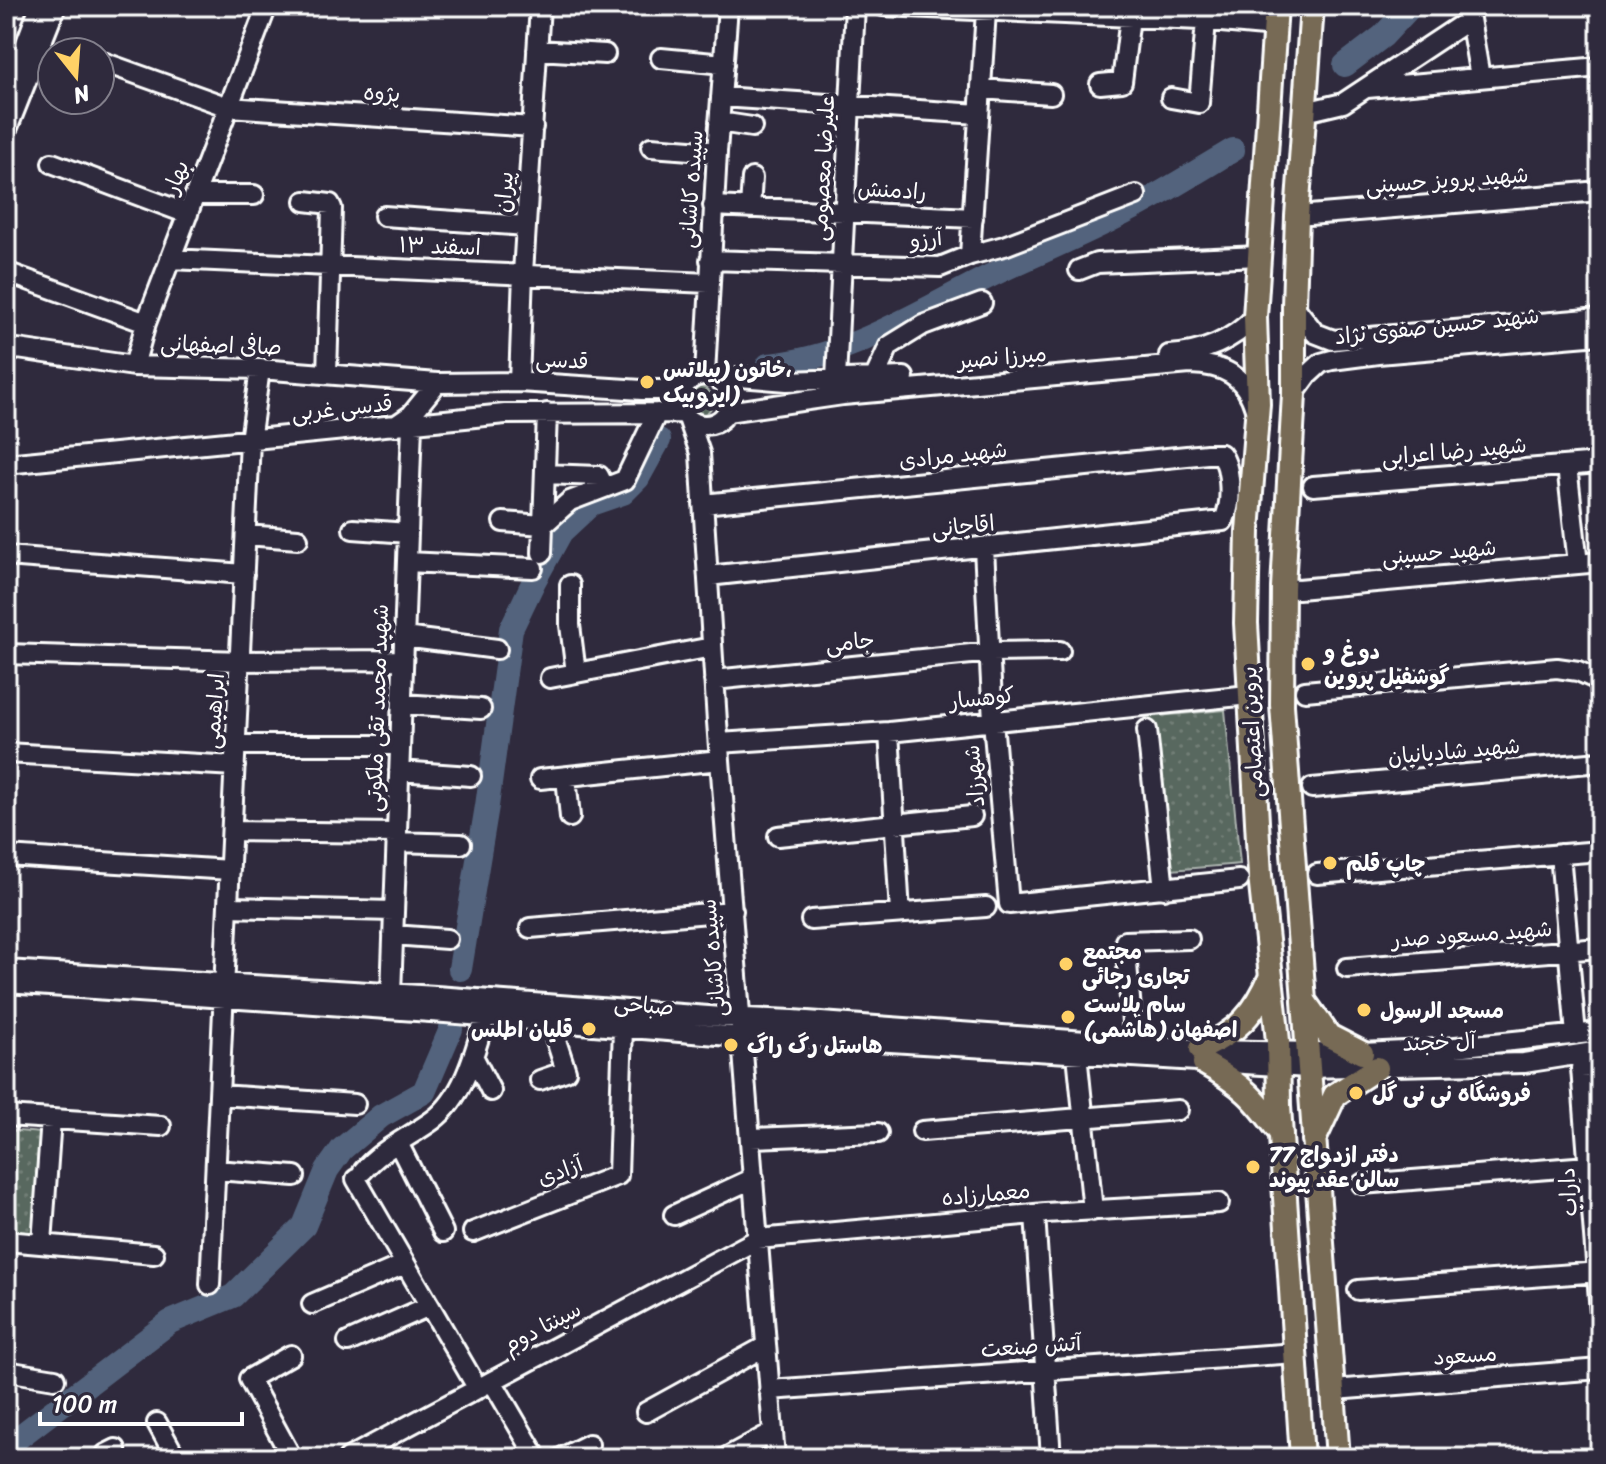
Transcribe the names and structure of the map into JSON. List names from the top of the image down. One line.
{"streets":{"main road":["پروین اعتصامی"],"street":["پژوه","علیرضا معصومی","بهار","شهید پرویز حسینی","سپیده کاشانی","رادمنش","پیران","آرزو","اسفند ۱۳","شهید حسین صفوی نژاد","صافی اصفهانی","میرزا نصیر","قدسی","قدسی غربی","شهید رضا اعرابی","شهید مرادی","اقاجانی","شهید حسینی","جامی","کوهسار","شهید محمد تقی ملکوتی","ابراهیمی","شهید شادیانیان","شهرزاد","شهید مسعود صدر","صباحی","آل خجند","آزادی","داراب","معمارزاده","سپنتا دوم","آتش صنعت","مسعود"]},"crossings":[["پژوه","بهار"],["پژوه","پیران"],["علیرضا معصومی","رادمنش"],["علیرضا معصومی","آرزو"],["علیرضا معصومی","میرزا نصیر"],["بهار","اسفند ۱۳"],["بهار","صافی اصفهانی"],["شهید پرویز حسینی","پروین اعتصامی"],["سپیده کاشانی","رادمنش"],["سپیده کاشانی","آرزو"],["سپیده کاشانی","اسفند ۱۳"],["سپیده کاشانی","میرزا نصیر"],["سپیده کاشانی","قدسی"],["سپیده کاشانی","قدسی غربی"],["سپیده کاشانی","شهید مرادی"],["سپیده کاشانی","اقاجانی"],["سپیده کاشانی","جامی"],["سپیده کاشانی","کوهسار"],["سپیده کاشانی","صباحی"],["سپیده کاشانی","معمارزاده"],["سپیده کاشانی","سپنتا دوم"],["سپیده کاشانی","آتش صنعت"],["پیران","اسفند ۱۳"],["پیران","قدسی"],["شهید حسین صفوی نژاد","پروین اعتصامی"],["صافی اصفهانی","قدسی"],["صافی اصفهانی","ابراهیمی"],["میرزا نصیر","قدسی"],["میرزا نصیر","قدسی غربی"],["میرزا نصیر","پروین اعتصامی"],["قدسی","قدسی غربی"],["قدسی غربی","شهید محمد تقی ملکوتی"],["قدسی غربی","ابراهیمی"],["شهید مرادی","اقاجانی"],["اقاجانی","شهرزاد"],["شهید حسینی","پروین اعتصامی"],["جامی","شهرزاد"],["کوهسار","پروین اعتصامی"],["کوهسار","شهرزاد"],["شهید محمد تقی ملکوتی","صباحی"],["ابراهیمی","صباحی"],["پروین اعتصامی","صباحی"],["پروین اعتصامی","آل خجند"],["پروین اعتصامی","آتش صنعت"],["پروین اعتصامی","مسعود"],["صباحی","آل خجند"],["صباحی","آزادی"],["معمارزاده","سپنتا دوم"]],"places":["خاتون (پیلاتس، ایروبیک)","دوغ و گوشفیل پروین","چاپ قلم","مجتمع تجاری رجائی","مسجد الرسول","سام پلاست اصفهان (هاشمی)","قلیان اطلس","هاستل رگ راگ","فروشگاه نی نی گل","دفتر ازدواج 77 سالن عقد پیوند"],"scale_bar":"100 m","north":"bottom"}
